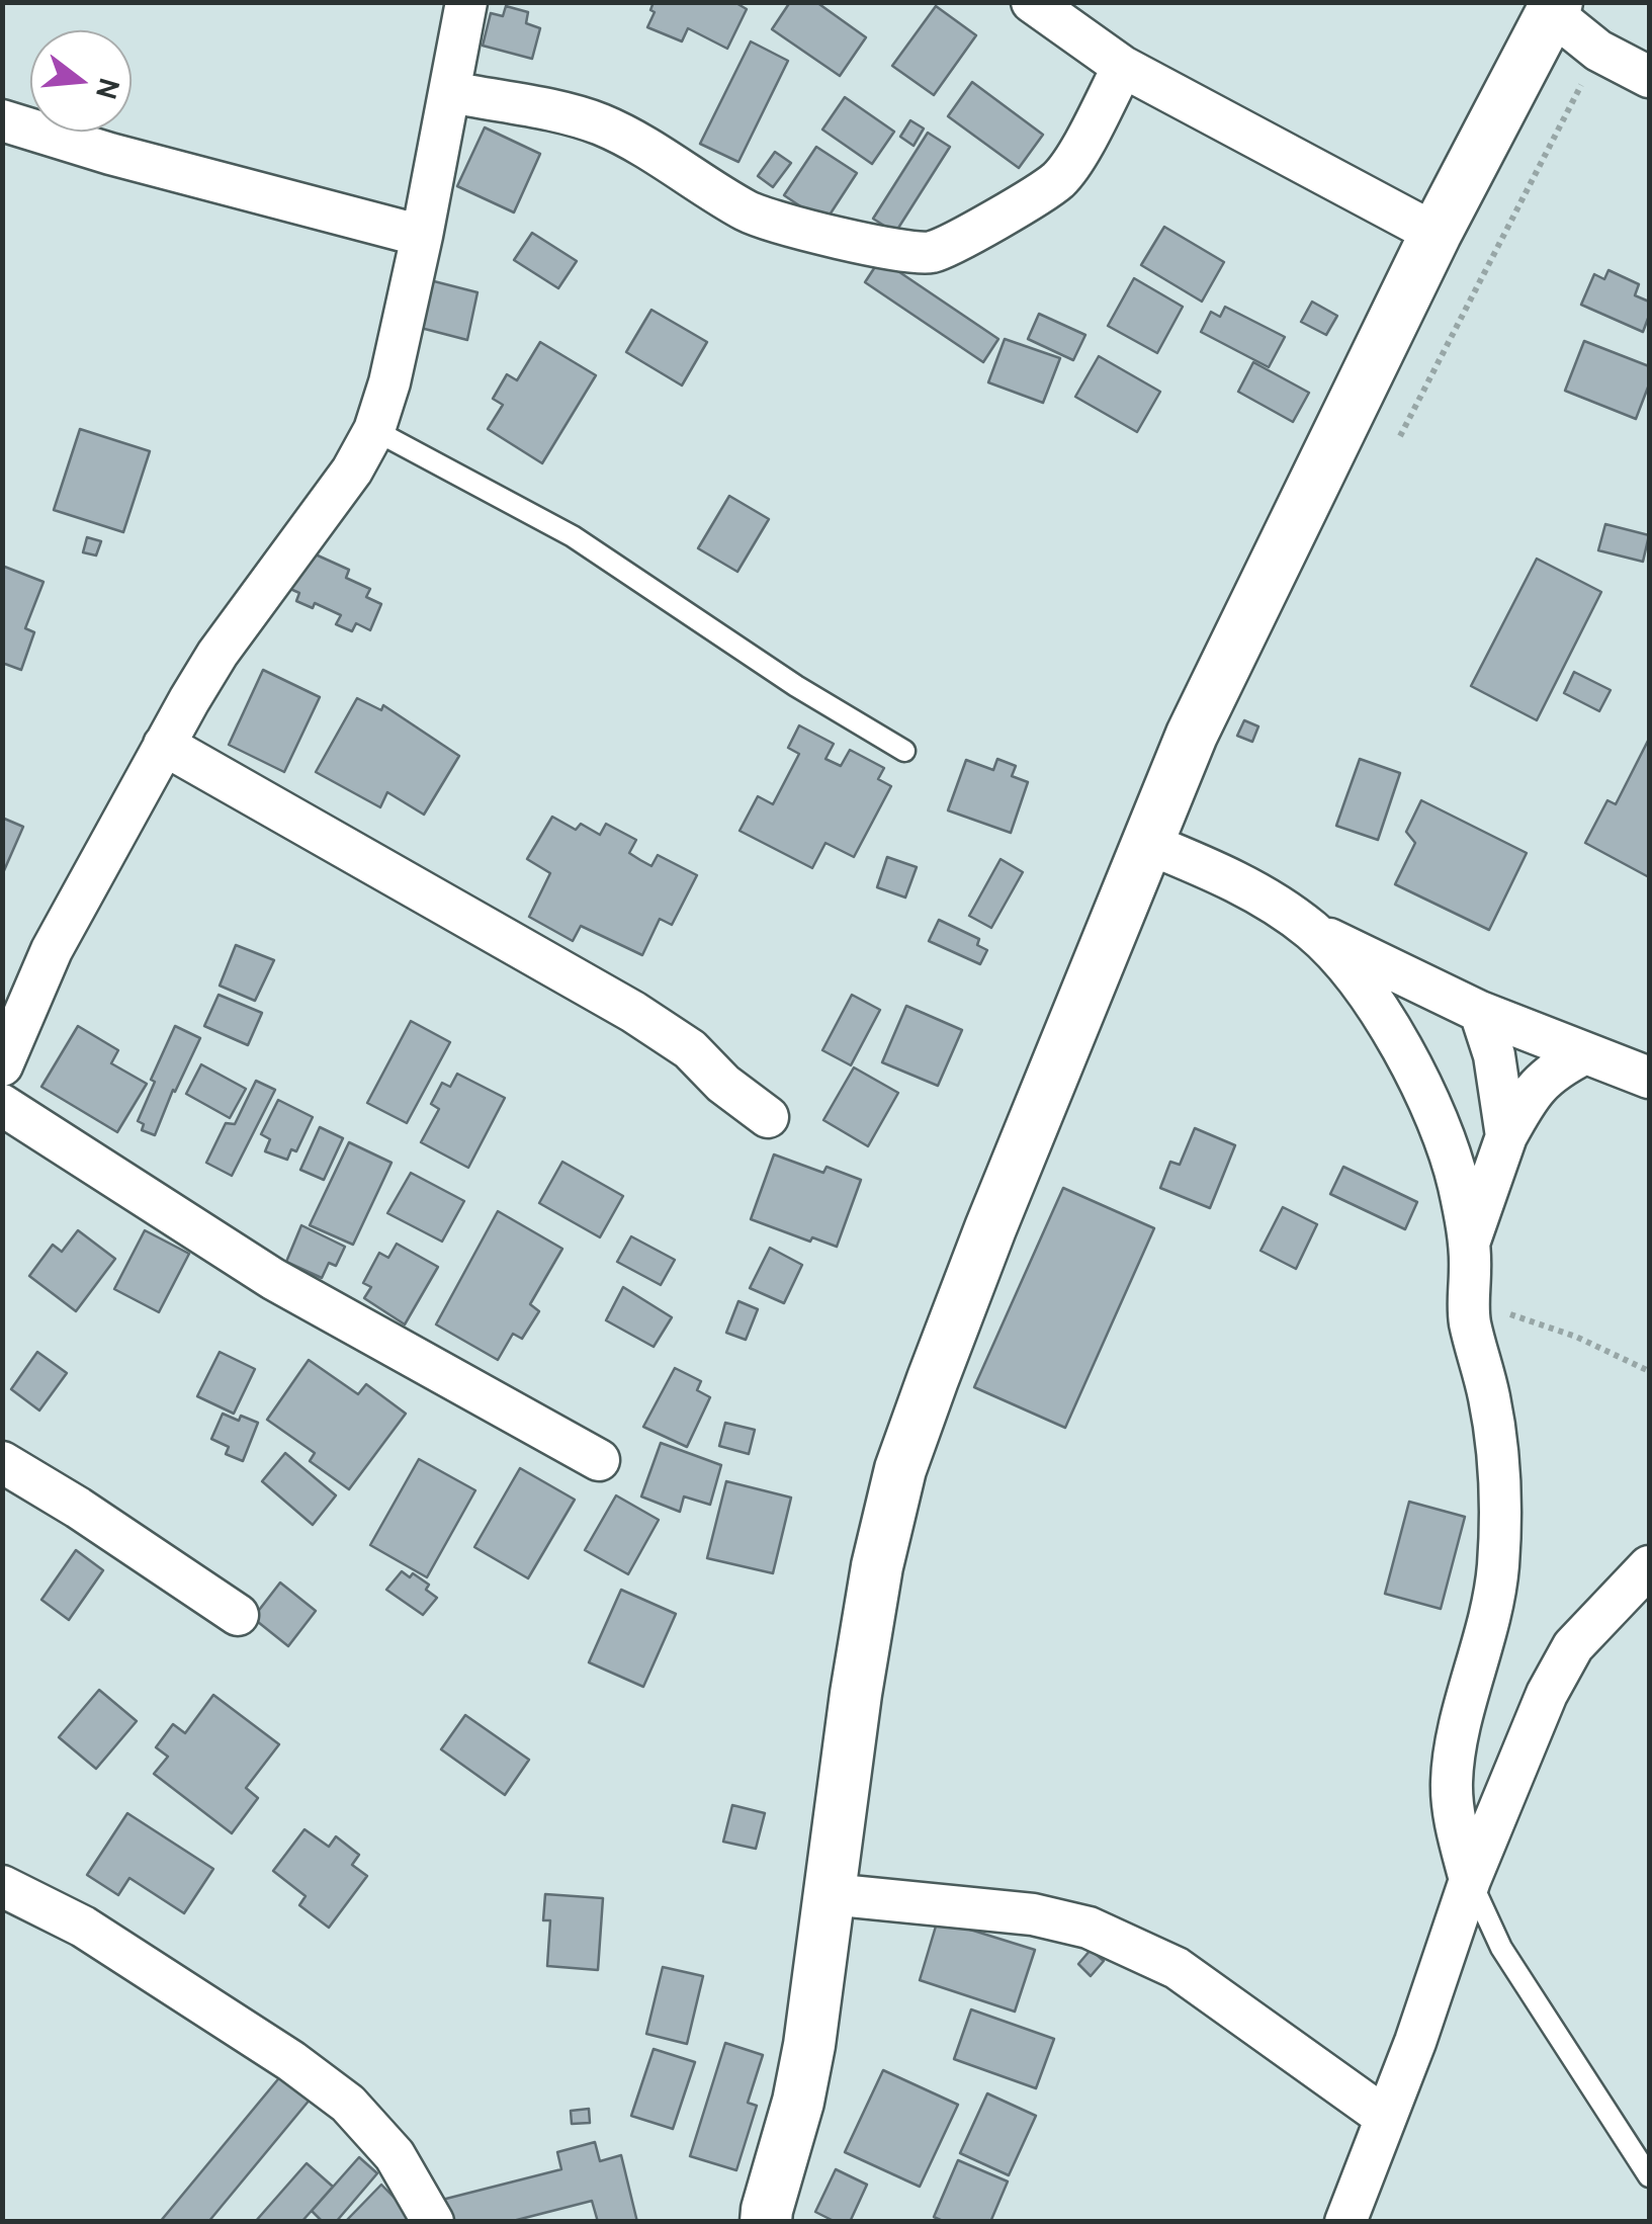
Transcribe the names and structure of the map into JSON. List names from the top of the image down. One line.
{"north":"right"}
